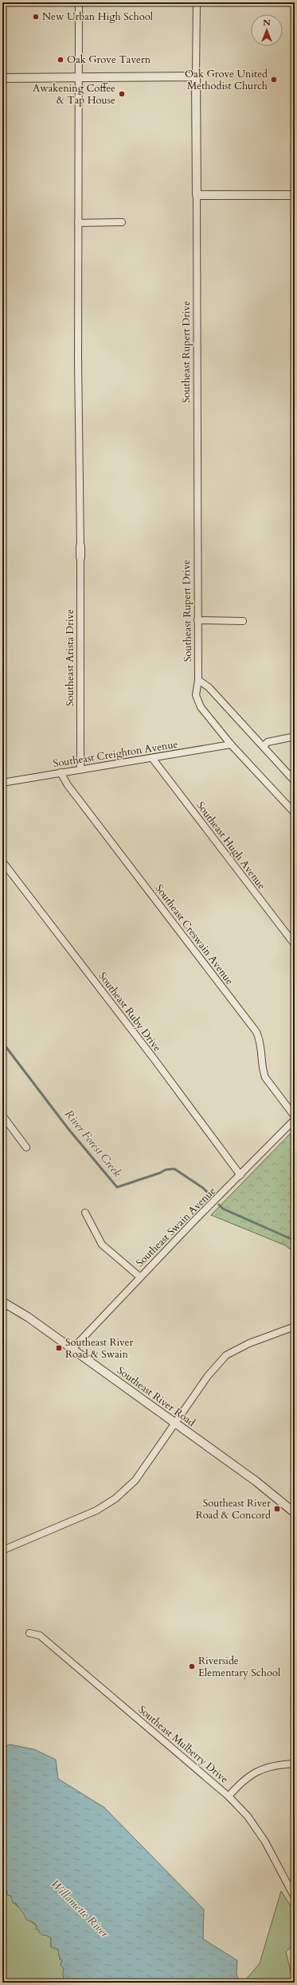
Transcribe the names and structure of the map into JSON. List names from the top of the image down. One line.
{"streets":{"street":["Southeast Rupert Drive","Southeast Arista Drive","Southeast Creighton Avenue","Southeast Hugh Avenue","Southeast Creswain Avenue","Southeast Ruby Drive","Southeast Swain Avenue","Southeast River Road","Southeast Mulberry Drive"]},"crossings":[["Southeast Rupert Drive","Southeast Creighton Avenue"],["Southeast Arista Drive","Southeast Creighton Avenue"],["Southeast Creighton Avenue","Southeast Hugh Avenue"],["Southeast Creighton Avenue","Southeast Creswain Avenue"],["Southeast Ruby Drive","Southeast Swain Avenue"],["Southeast Swain Avenue","Southeast River Road"]],"water":["River Forest Creek","Willamette River"],"places":{"other":["New Urban High School","Oak Grove Tavern","Oak Grove United Methodist Church","Awakening Coffee & Tap House","Riverside Elementary School"],"transit":["Southeast River Road & Swain","Southeast River Road & Concord"]},"north":"top"}
